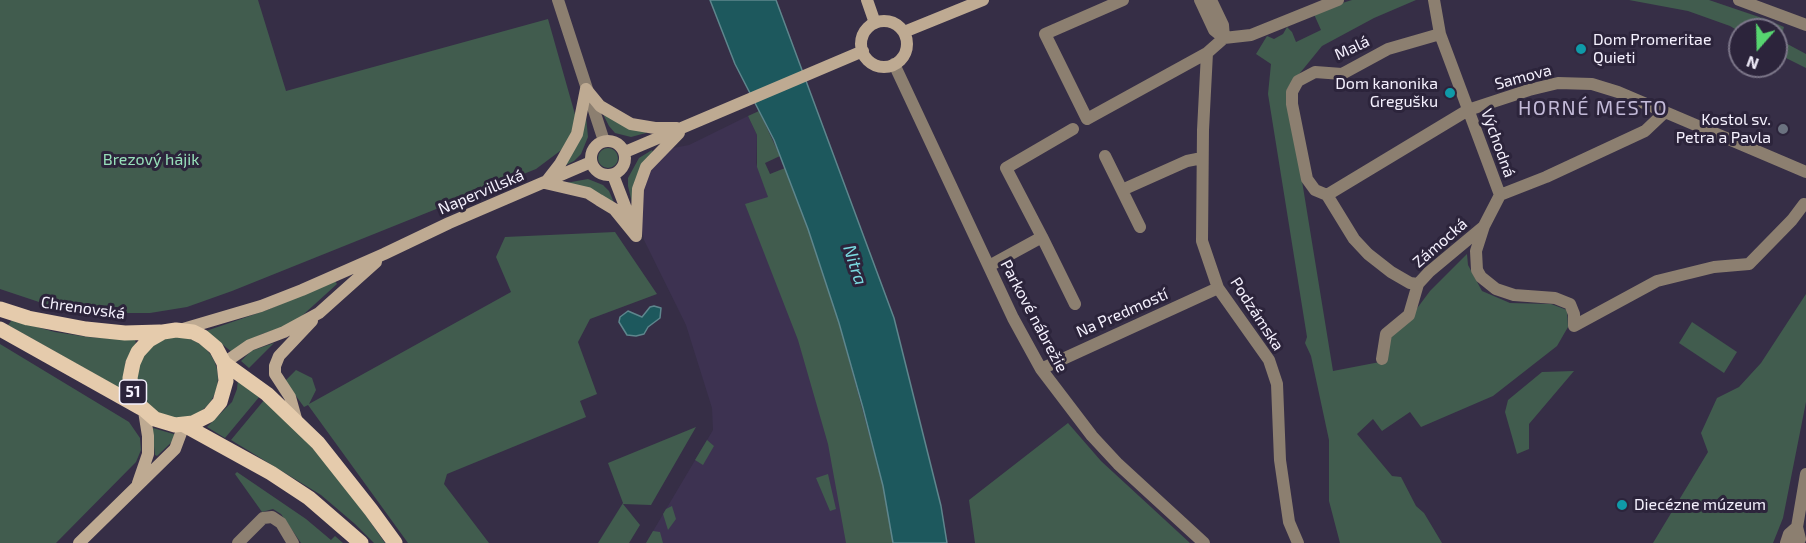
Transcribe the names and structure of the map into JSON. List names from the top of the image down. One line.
{"streets":{"main road":["Chrenovská","51"],"street":["Malá","Samova","Východná","Napervillská","Zámocká","Na Predmostí","Podzámska","Parkové nábrežie"]},"crossings":[["Malá","Samova"],["Malá","Východná"],["Malá","Zámocká"],["Samova","Východná"],["Samova","Zámocká"],["Napervillská","Chrenovská"],["Napervillská","51"],["Chrenovská","51"],["Na Predmostí","Podzámska"],["Na Predmostí","Parkové nábrežie"]],"districts":["HORNÉ MESTO"],"water":["Nitra"],"parks":["Brezový hájik"],"places":["Dom Promeritae Quieti","Dom kanonika Gregušku","Kostol sv. Petra a Pavla","Diecézne múzeum"],"north":"bottom"}
